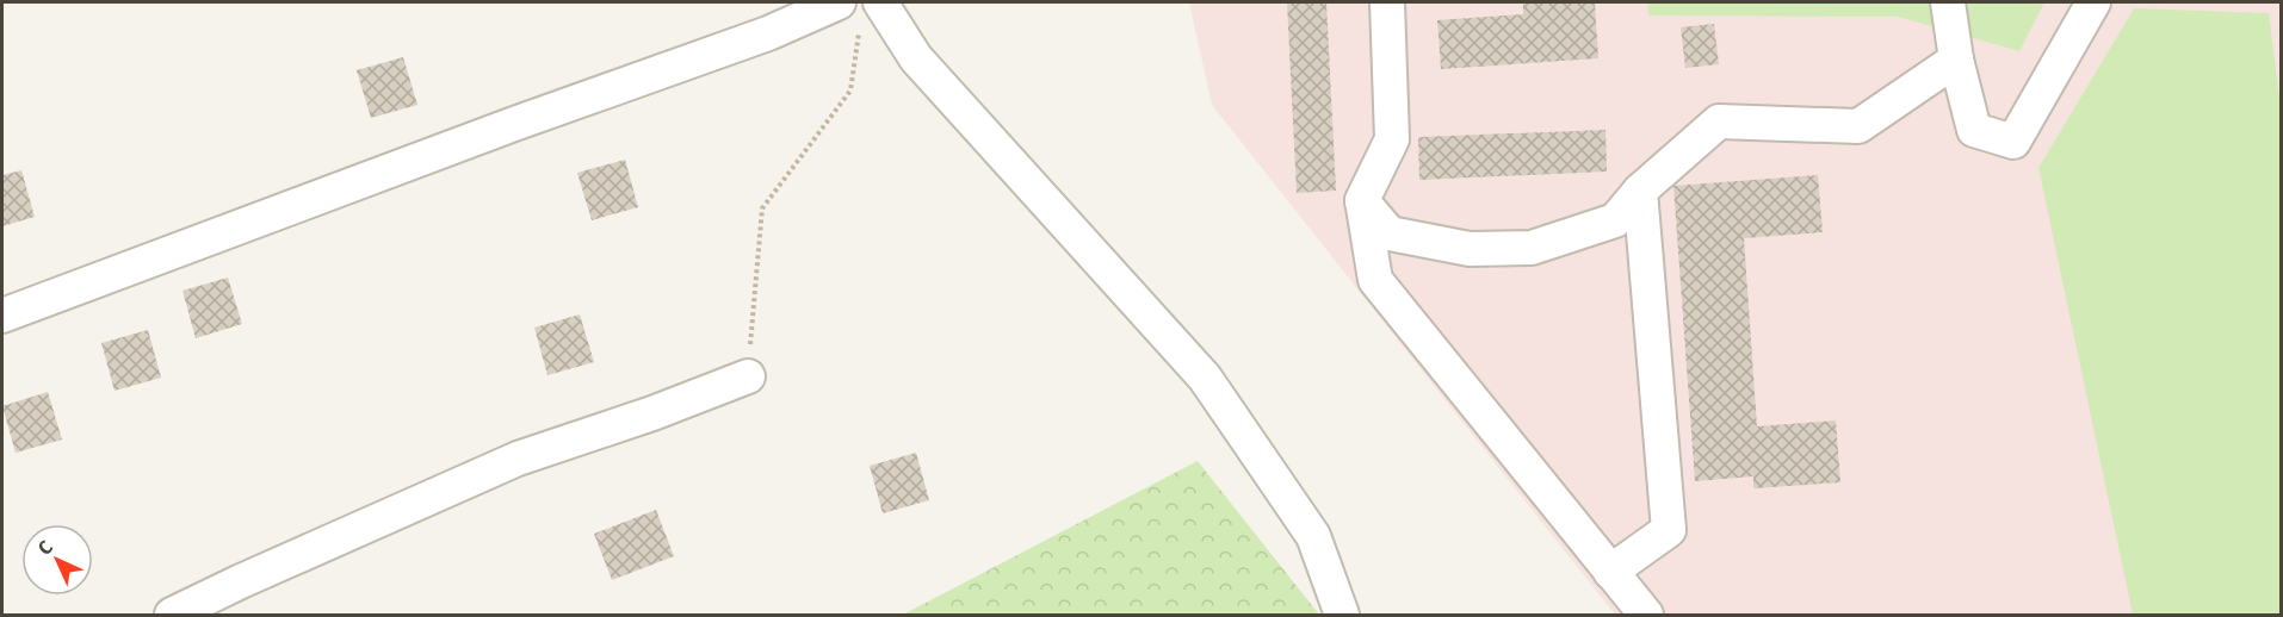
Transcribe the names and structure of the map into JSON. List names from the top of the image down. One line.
{"north":"top left"}
